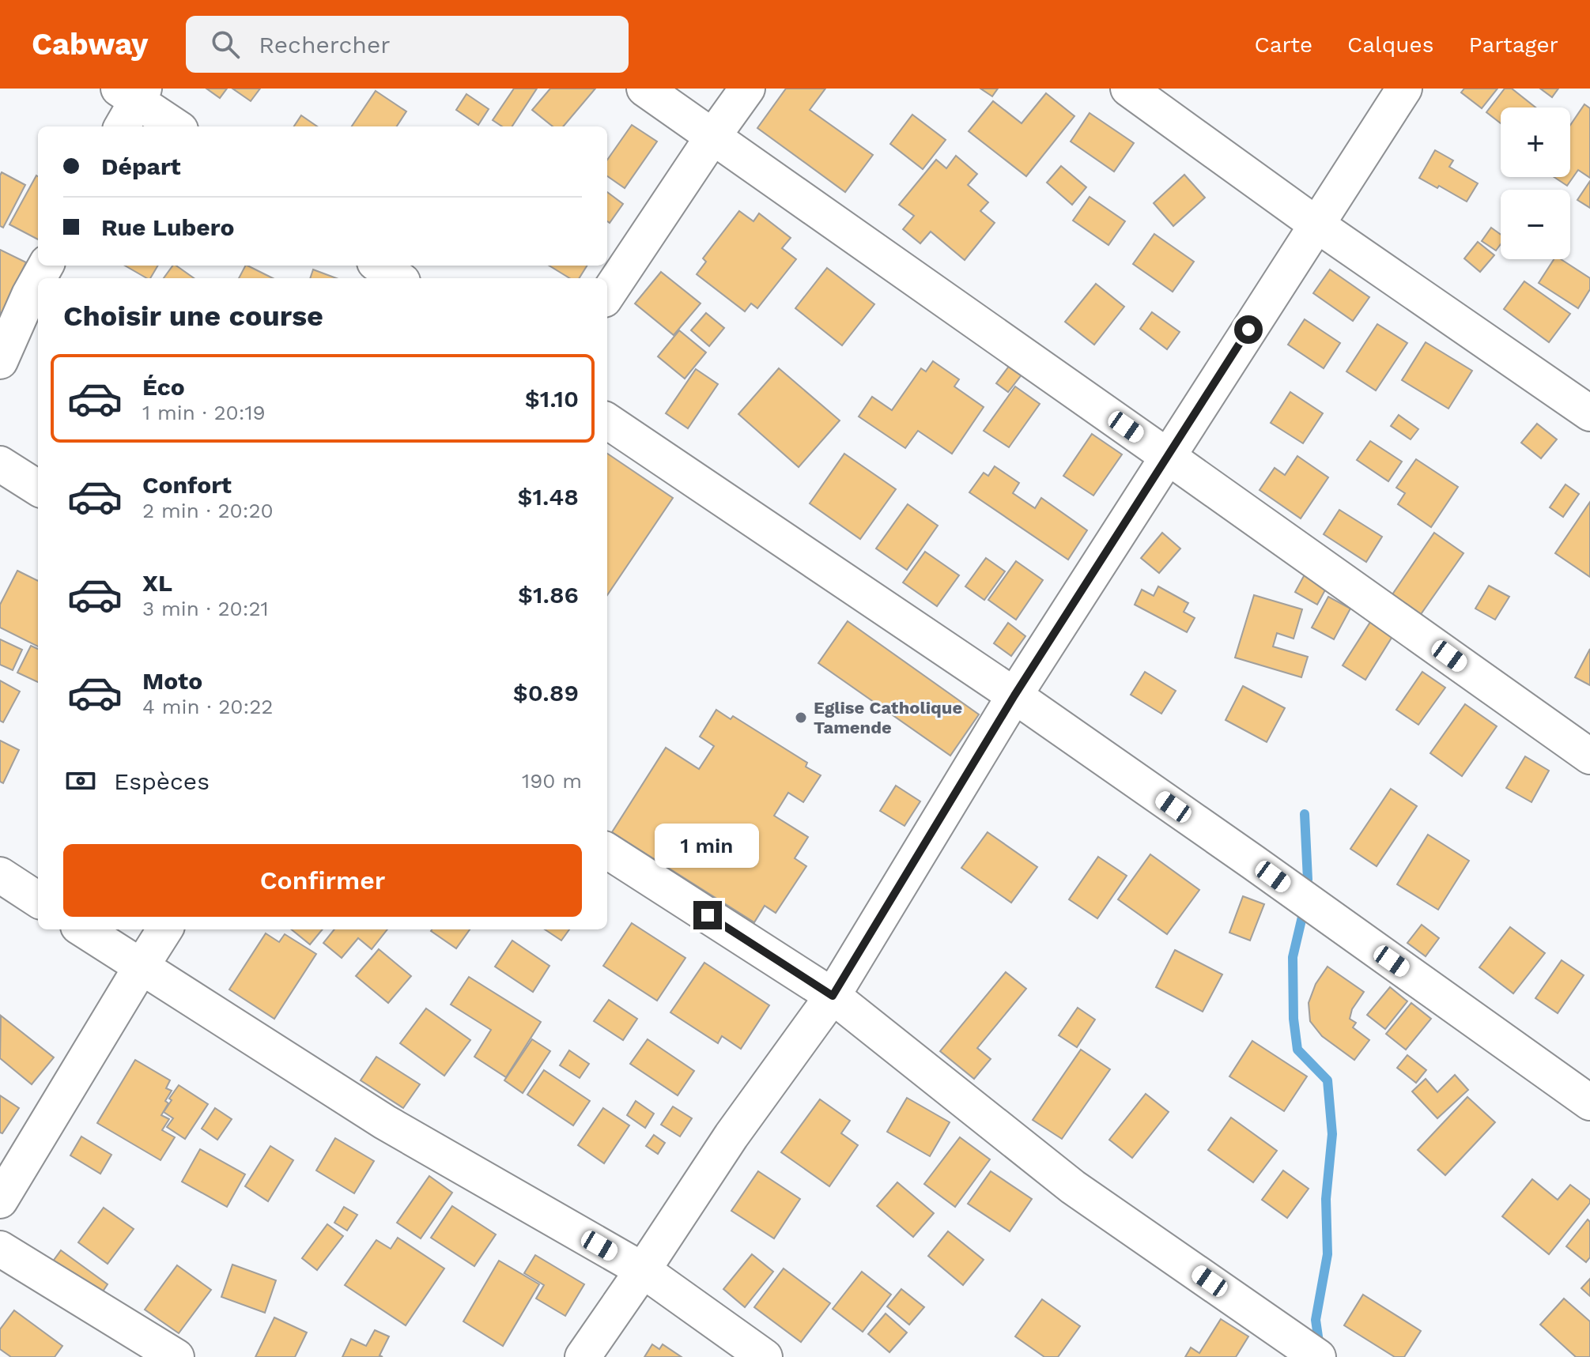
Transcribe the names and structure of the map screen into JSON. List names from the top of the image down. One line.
{"places":["Eglise Catholique Tamende"],"page":{"header":"Cabway","search":"Rechercher","nav":["Carte","Calques","Partager"],"map_buttons":["+","−"],"banner":["Départ","Rue Lubero"],"heading":"Choisir une course","list":[{"name":"Éco","note":"1 min · 20:19","value":"$1.10"},{"name":"Confort","note":"2 min · 20:20","value":"$1.48"},{"name":"XL","note":"3 min · 20:21","value":"$1.86"},{"name":"Moto","note":"4 min · 20:22","value":"$0.89"}],"pay":["Espèces","190 m"],"bubble":"1 min","buttons":"Confirmer"}}
